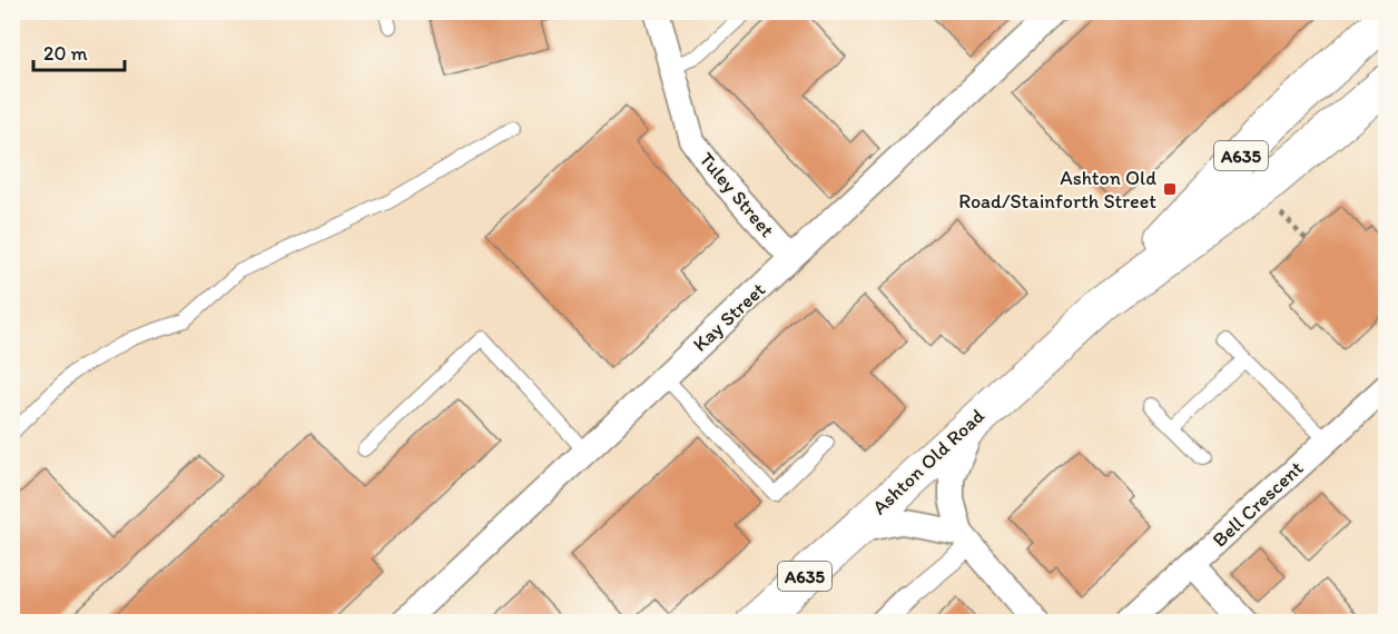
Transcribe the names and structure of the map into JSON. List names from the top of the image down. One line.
{"streets":{"highway":["A635","Ashton Old Road"],"street":["Tuley Street","Kay Street","Bell Crescent"]},"crossings":[["Tuley Street","Kay Street"]],"places":{"transit":["Ashton Old Road/Stainforth Street"]},"scale_bar":"20 m"}
